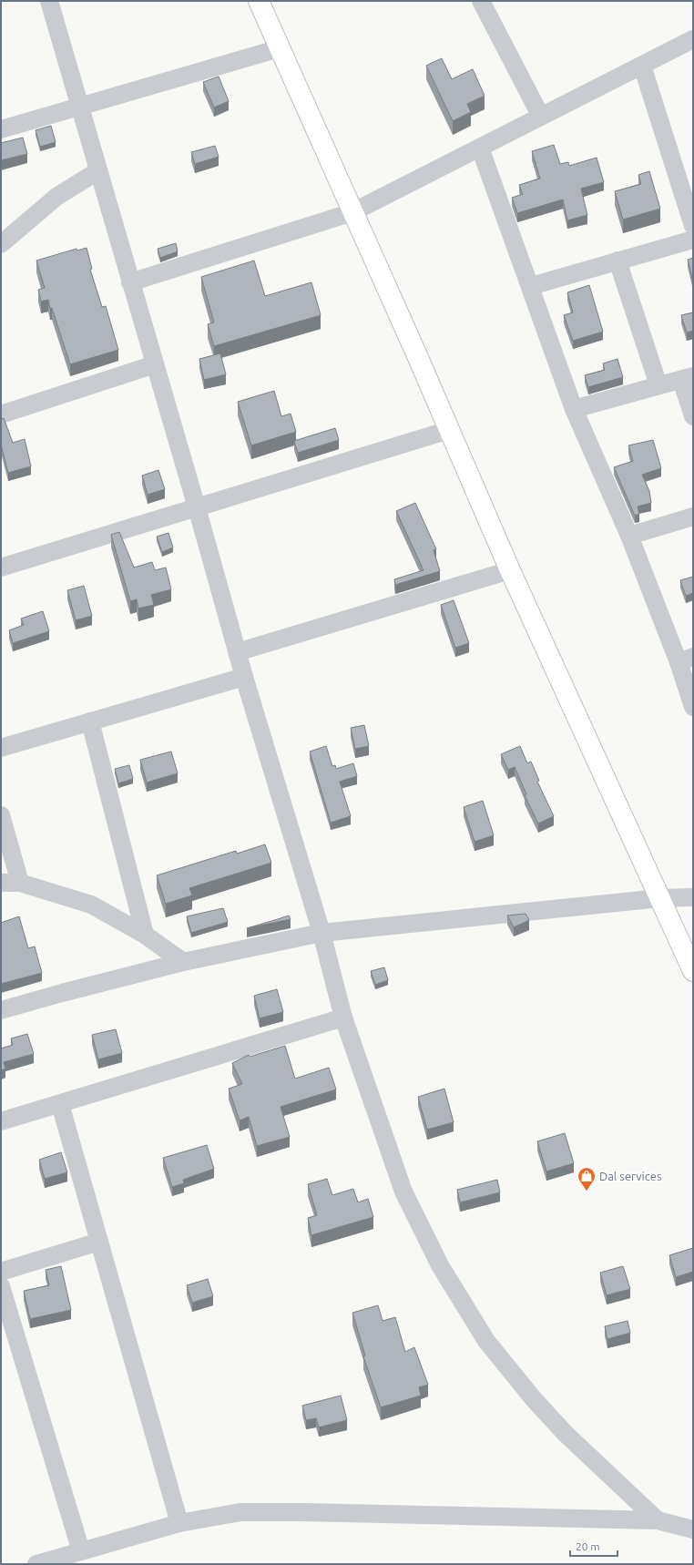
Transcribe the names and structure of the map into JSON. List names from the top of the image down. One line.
{"places":{"shop":["Dal services"]},"scale_bar":"20 m"}
